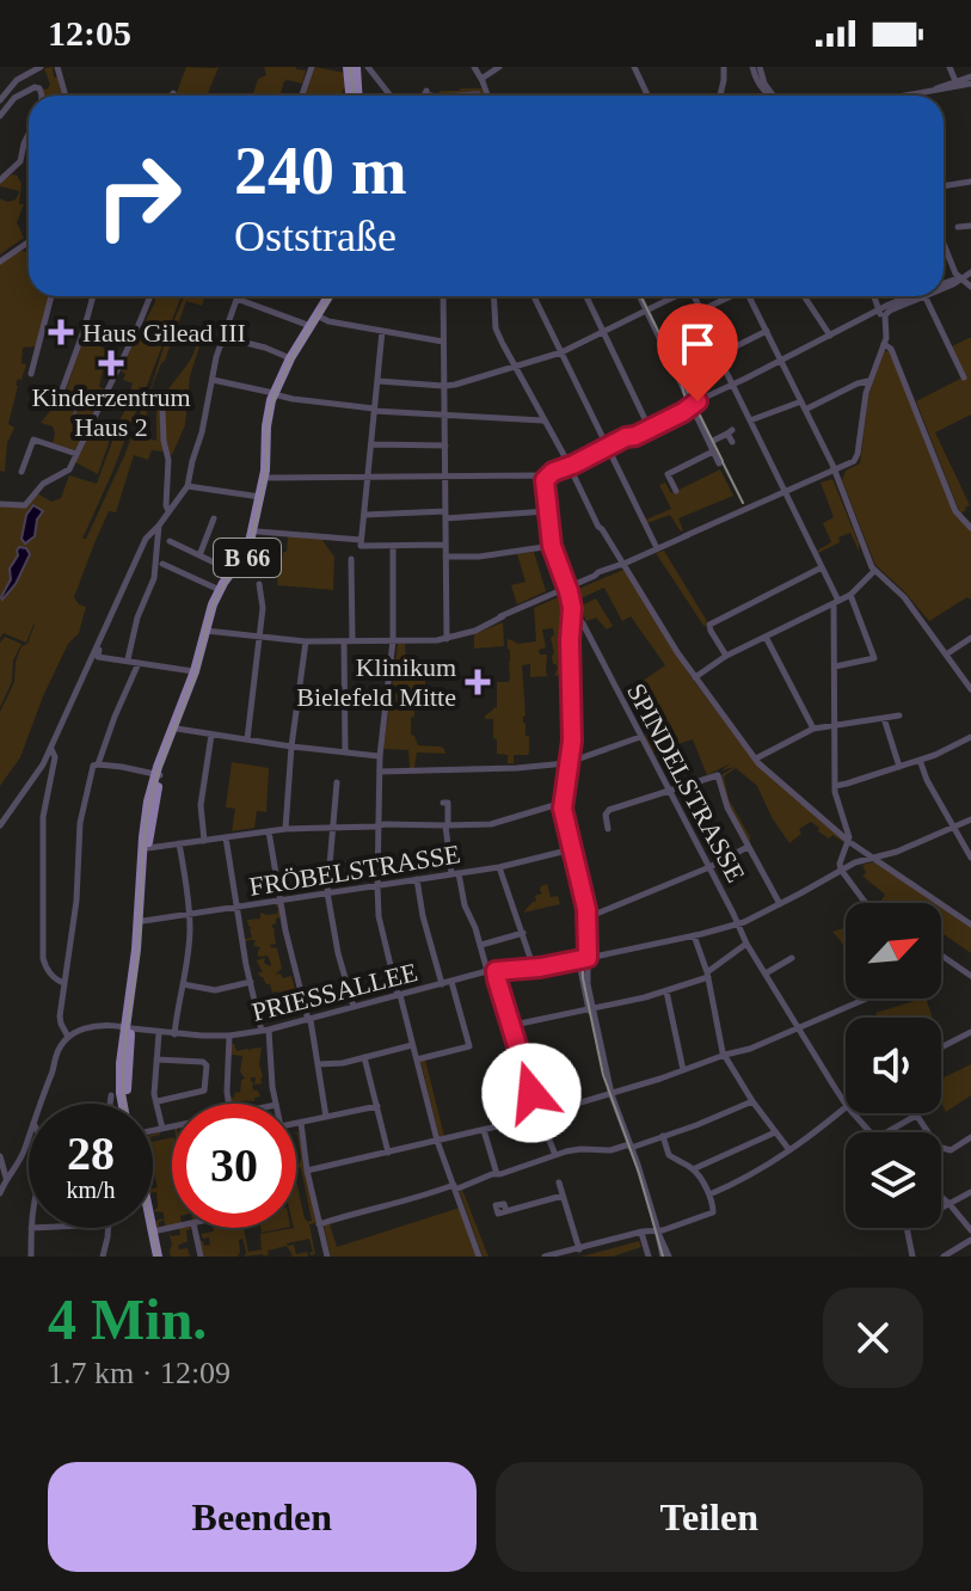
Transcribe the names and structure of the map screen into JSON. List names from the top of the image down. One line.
{"streets":{"main road":["B 66"],"street":["SPINDELSTRASSE","FRÖBELSTRASSE","PRIESSALLEE"]},"crossings":[["B 66","FRÖBELSTRASSE"],["B 66","PRIESSALLEE"],["SPINDELSTRASSE","PRIESSALLEE"]],"places":{"health":["Haus Gilead III","Kinderzentrum Haus 2","Klinikum Bielefeld Mitte"]},"north":"top right","page":{"status":"12:05","turn":["240 m","Oststraße"],"speed":"28 km/h","limit":"30","heading":["4 Min.","1.7 km · 12:09"],"buttons":["Beenden","Teilen"]}}
